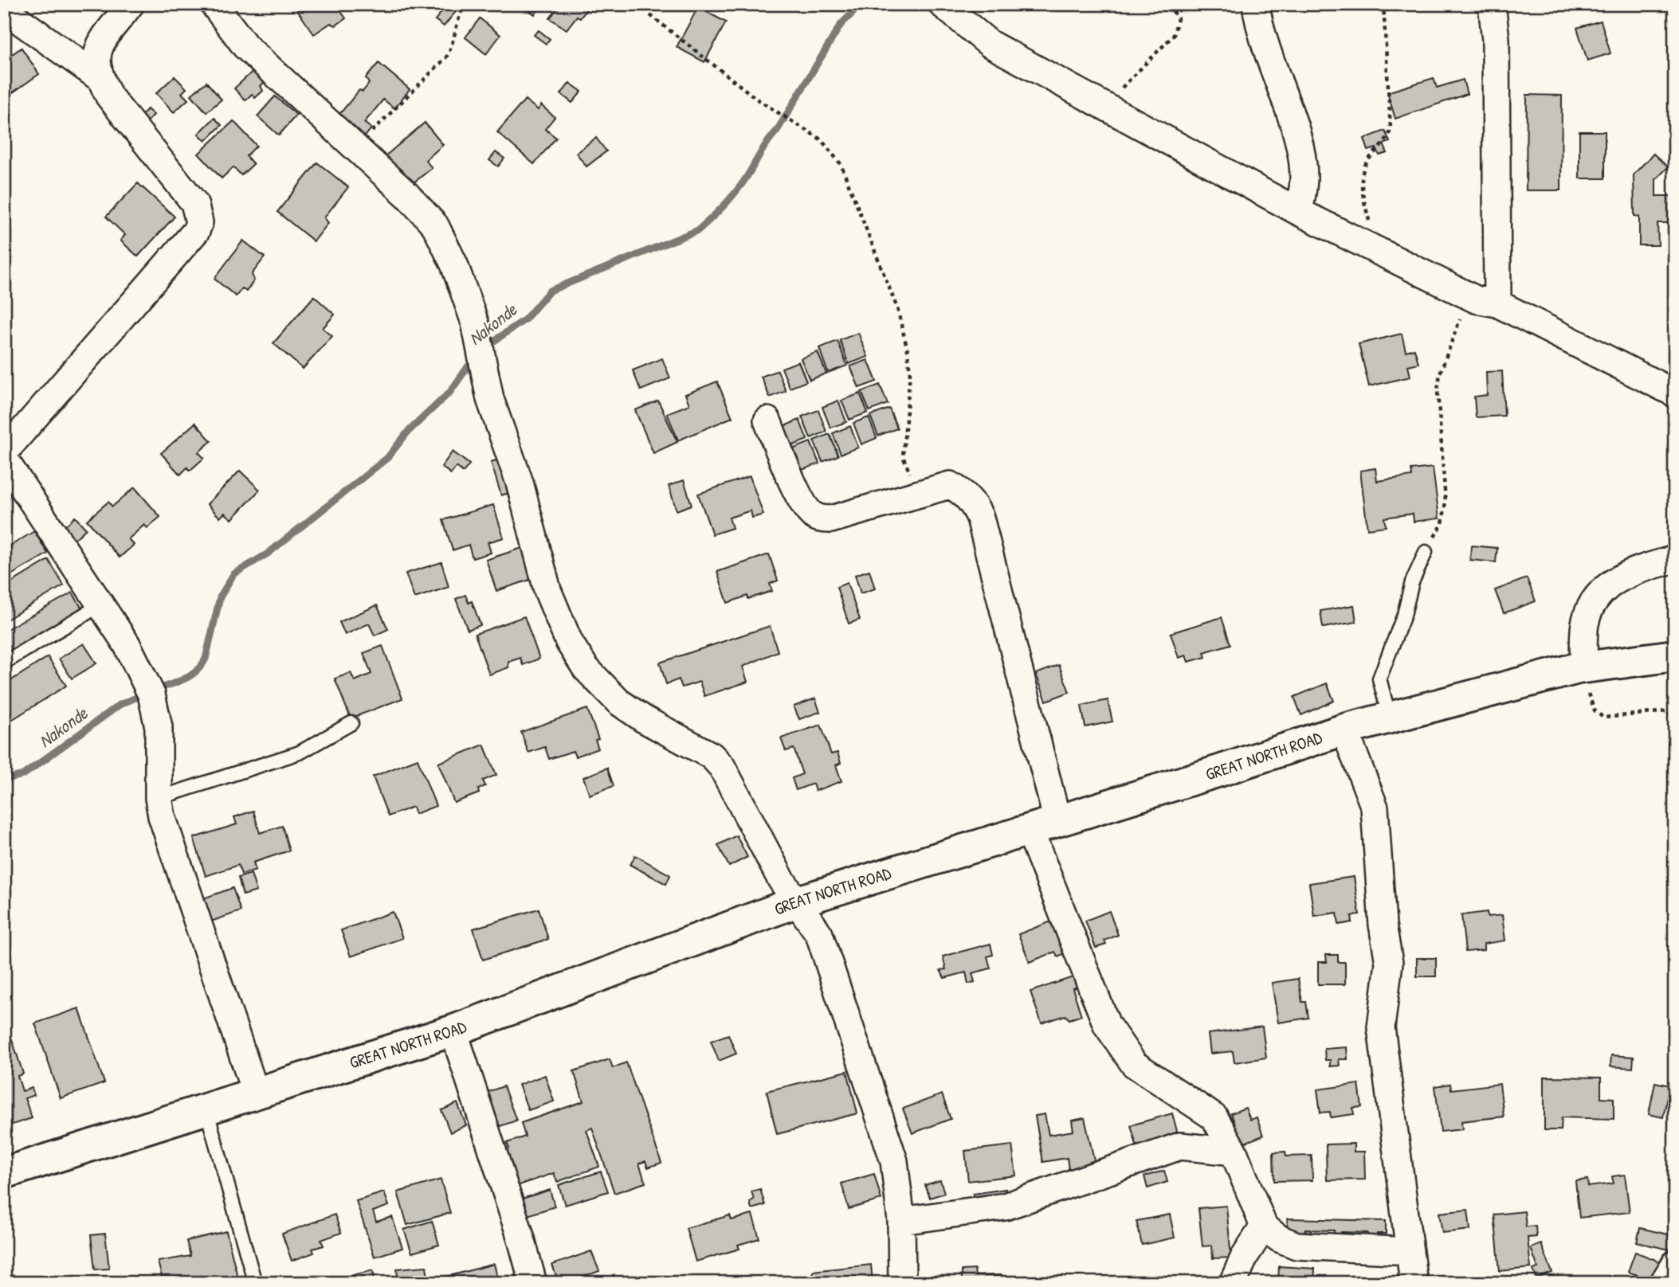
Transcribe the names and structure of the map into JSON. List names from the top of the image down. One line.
{"streets":{"highway":["GREAT NORTH ROAD"]},"water":["Nakonde"]}
